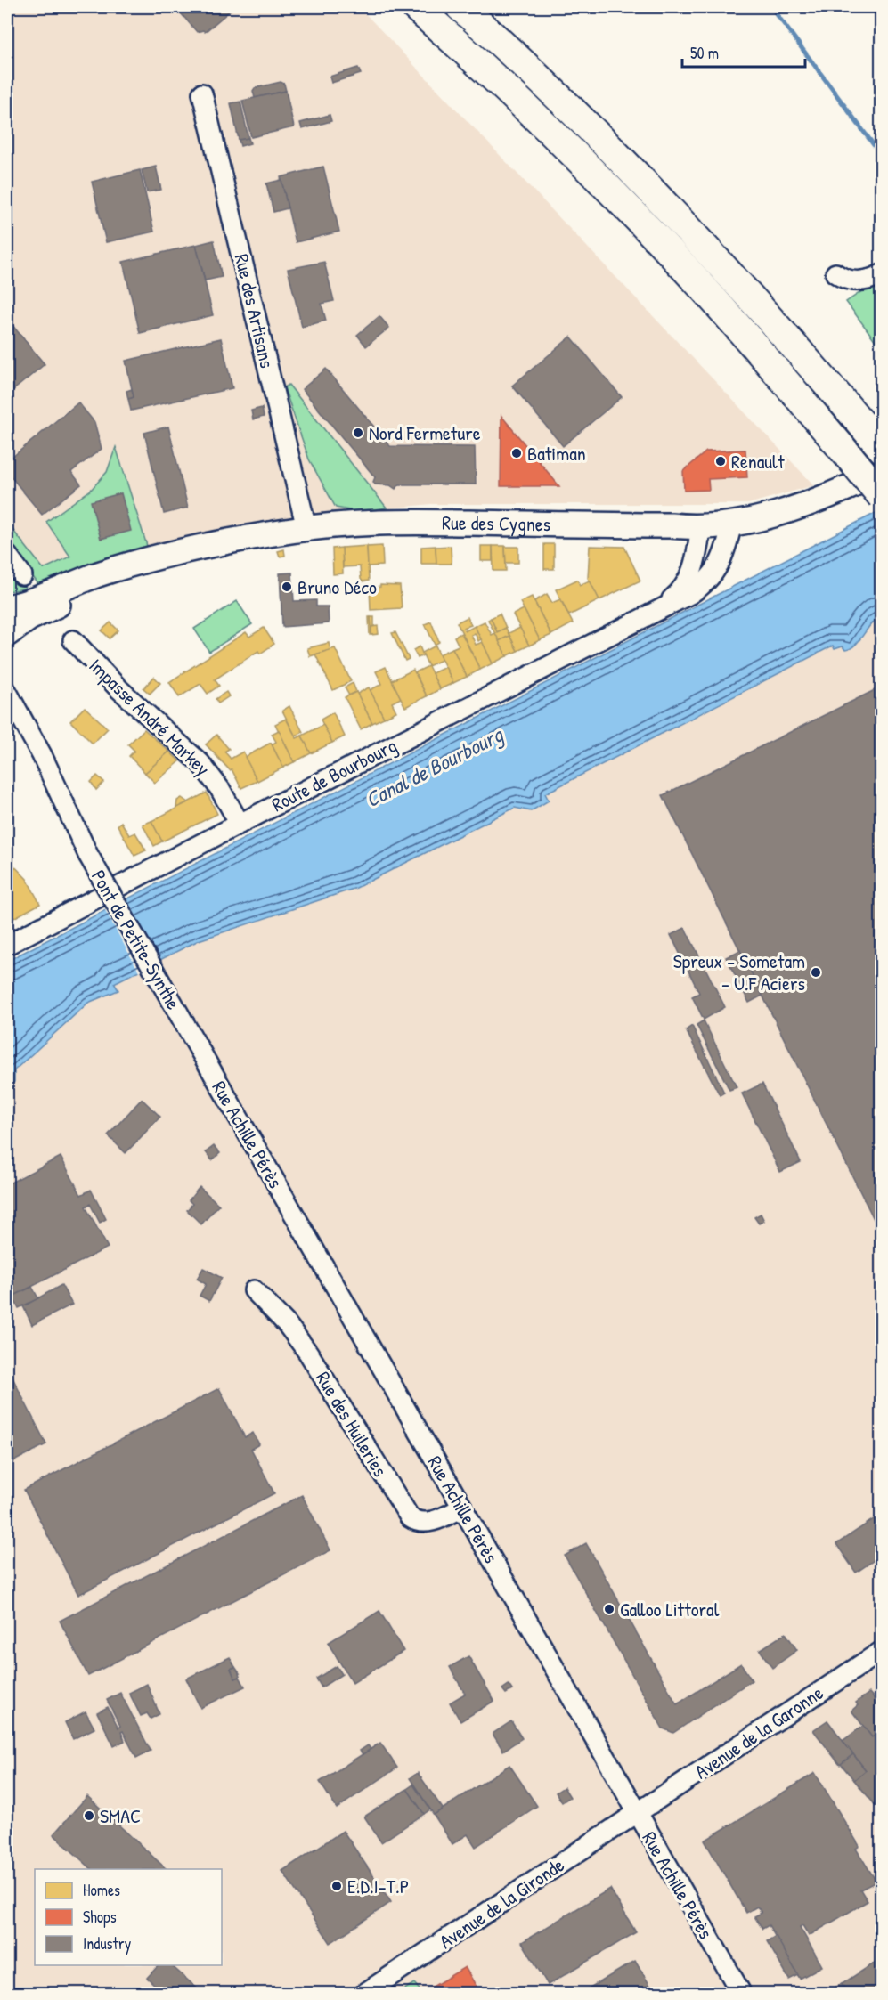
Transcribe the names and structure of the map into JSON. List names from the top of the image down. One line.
{"streets":{"main road":["Rue des Cygnes"],"street":["Rue des Artisans","Impasse André Markey","Route de Bourbourg","Pont de Petite-Synthe","Rue Achille Pérès","Rue des Huileries","Avenue de la Garonne","Avenue de la Gironde"]},"crossings":[["Rue des Artisans","Rue des Cygnes"],["Rue des Cygnes","Route de Bourbourg"],["Impasse André Markey","Route de Bourbourg"],["Pont de Petite-Synthe","Rue Achille Pérès"],["Rue Achille Pérès","Rue des Huileries"],["Rue Achille Pérès","Avenue de la Garonne"],["Rue Achille Pérès","Avenue de la Gironde"],["Avenue de la Garonne","Avenue de la Gironde"]],"water":["Canal de Bourbourg"],"places":["Nord Fermeture","Batiman","Renault","Bruno Déco","Spreux - Sometam - U.F Aciers","Galloo Littoral","SMAC","E.D.I-T.P"],"legend":["Homes","Shops","Industry"],"scale_bar":"50 m"}
